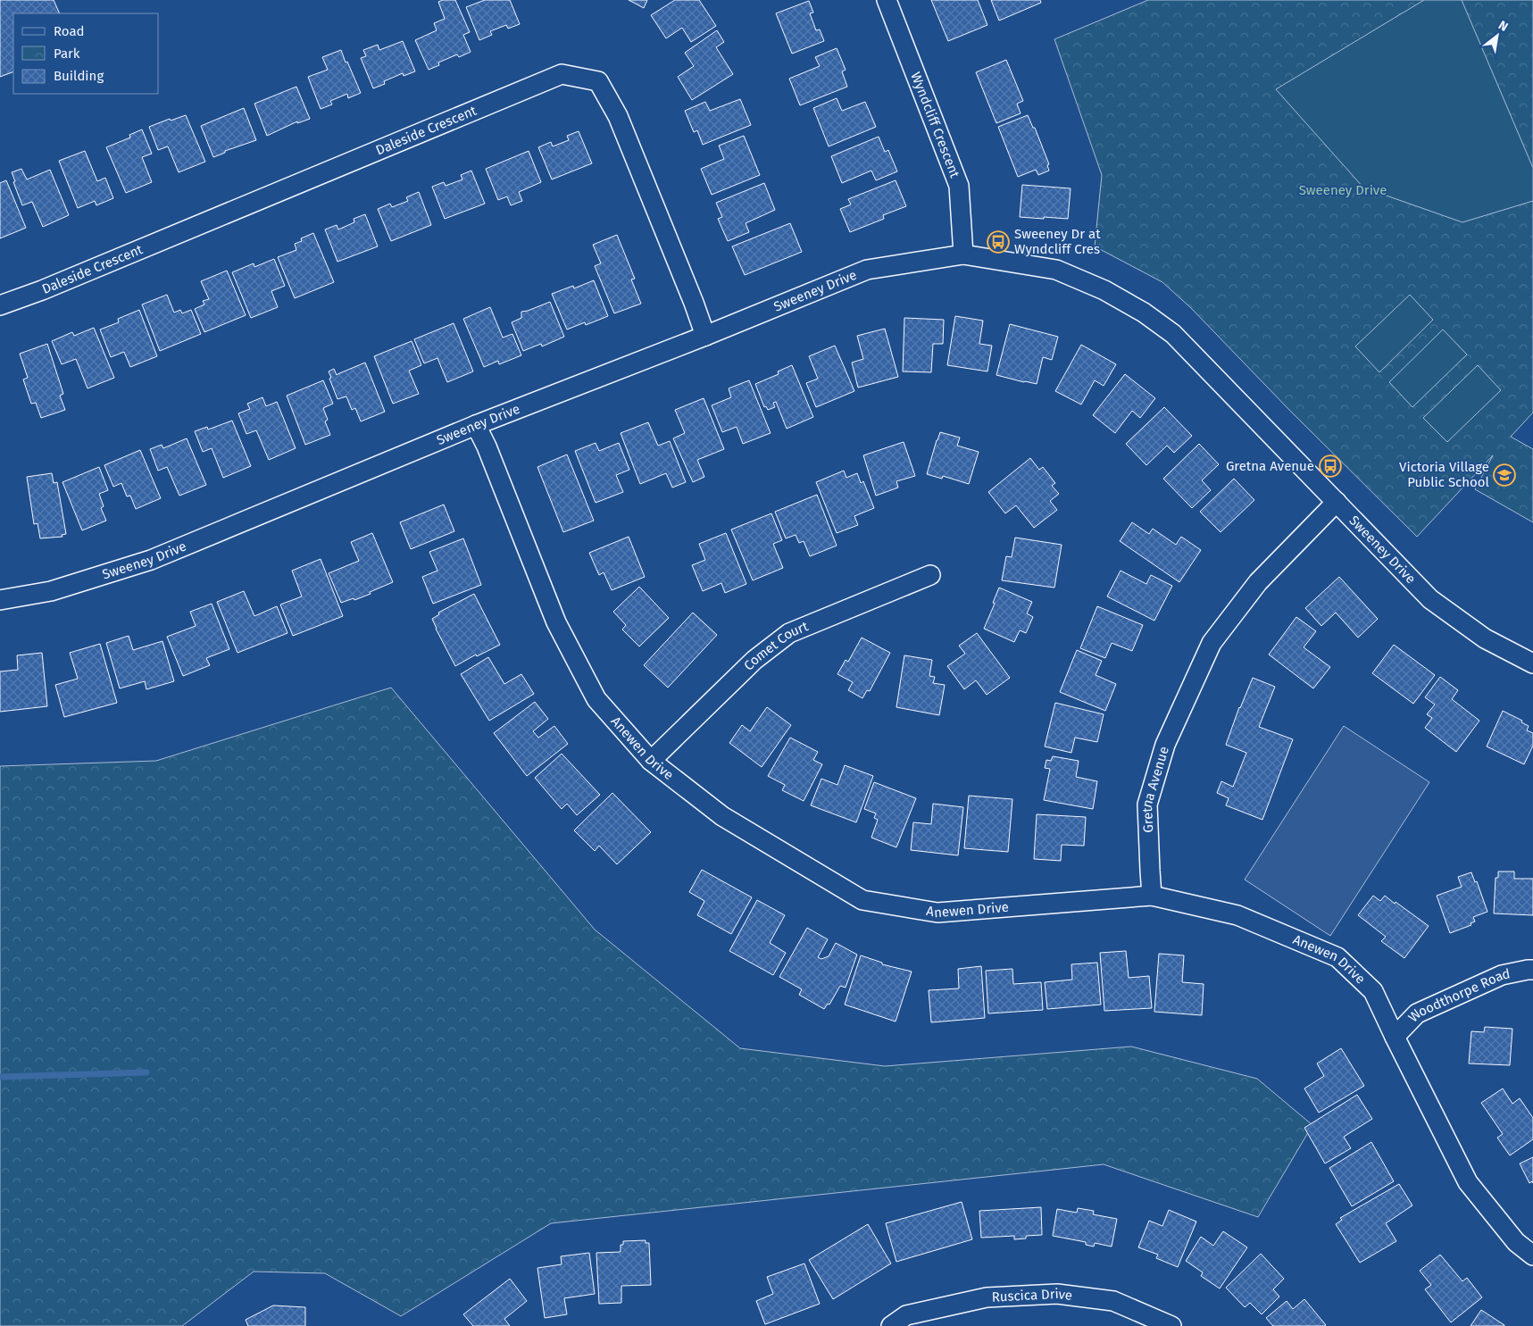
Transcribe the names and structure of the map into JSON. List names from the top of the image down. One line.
{"streets":{"street":["Wyndcliff Crescent","Daleside Crescent","Sweeney Drive","Comet Court","Anewen Drive","Gretna Avenue","Woodthorpe Road","Ruscica Drive"]},"crossings":[["Wyndcliff Crescent","Sweeney Drive"],["Daleside Crescent","Sweeney Drive"],["Sweeney Drive","Anewen Drive"],["Sweeney Drive","Gretna Avenue"],["Comet Court","Anewen Drive"],["Anewen Drive","Gretna Avenue"],["Anewen Drive","Woodthorpe Road"]],"parks":["Sweeney Drive"],"places":{"bus stop":["Sweeney Dr at Wyndcliff Cres","Gretna Avenue"],"school or university":["Victoria Village Public School"]},"legend":["Road","Park","Building"],"north":"top right"}
